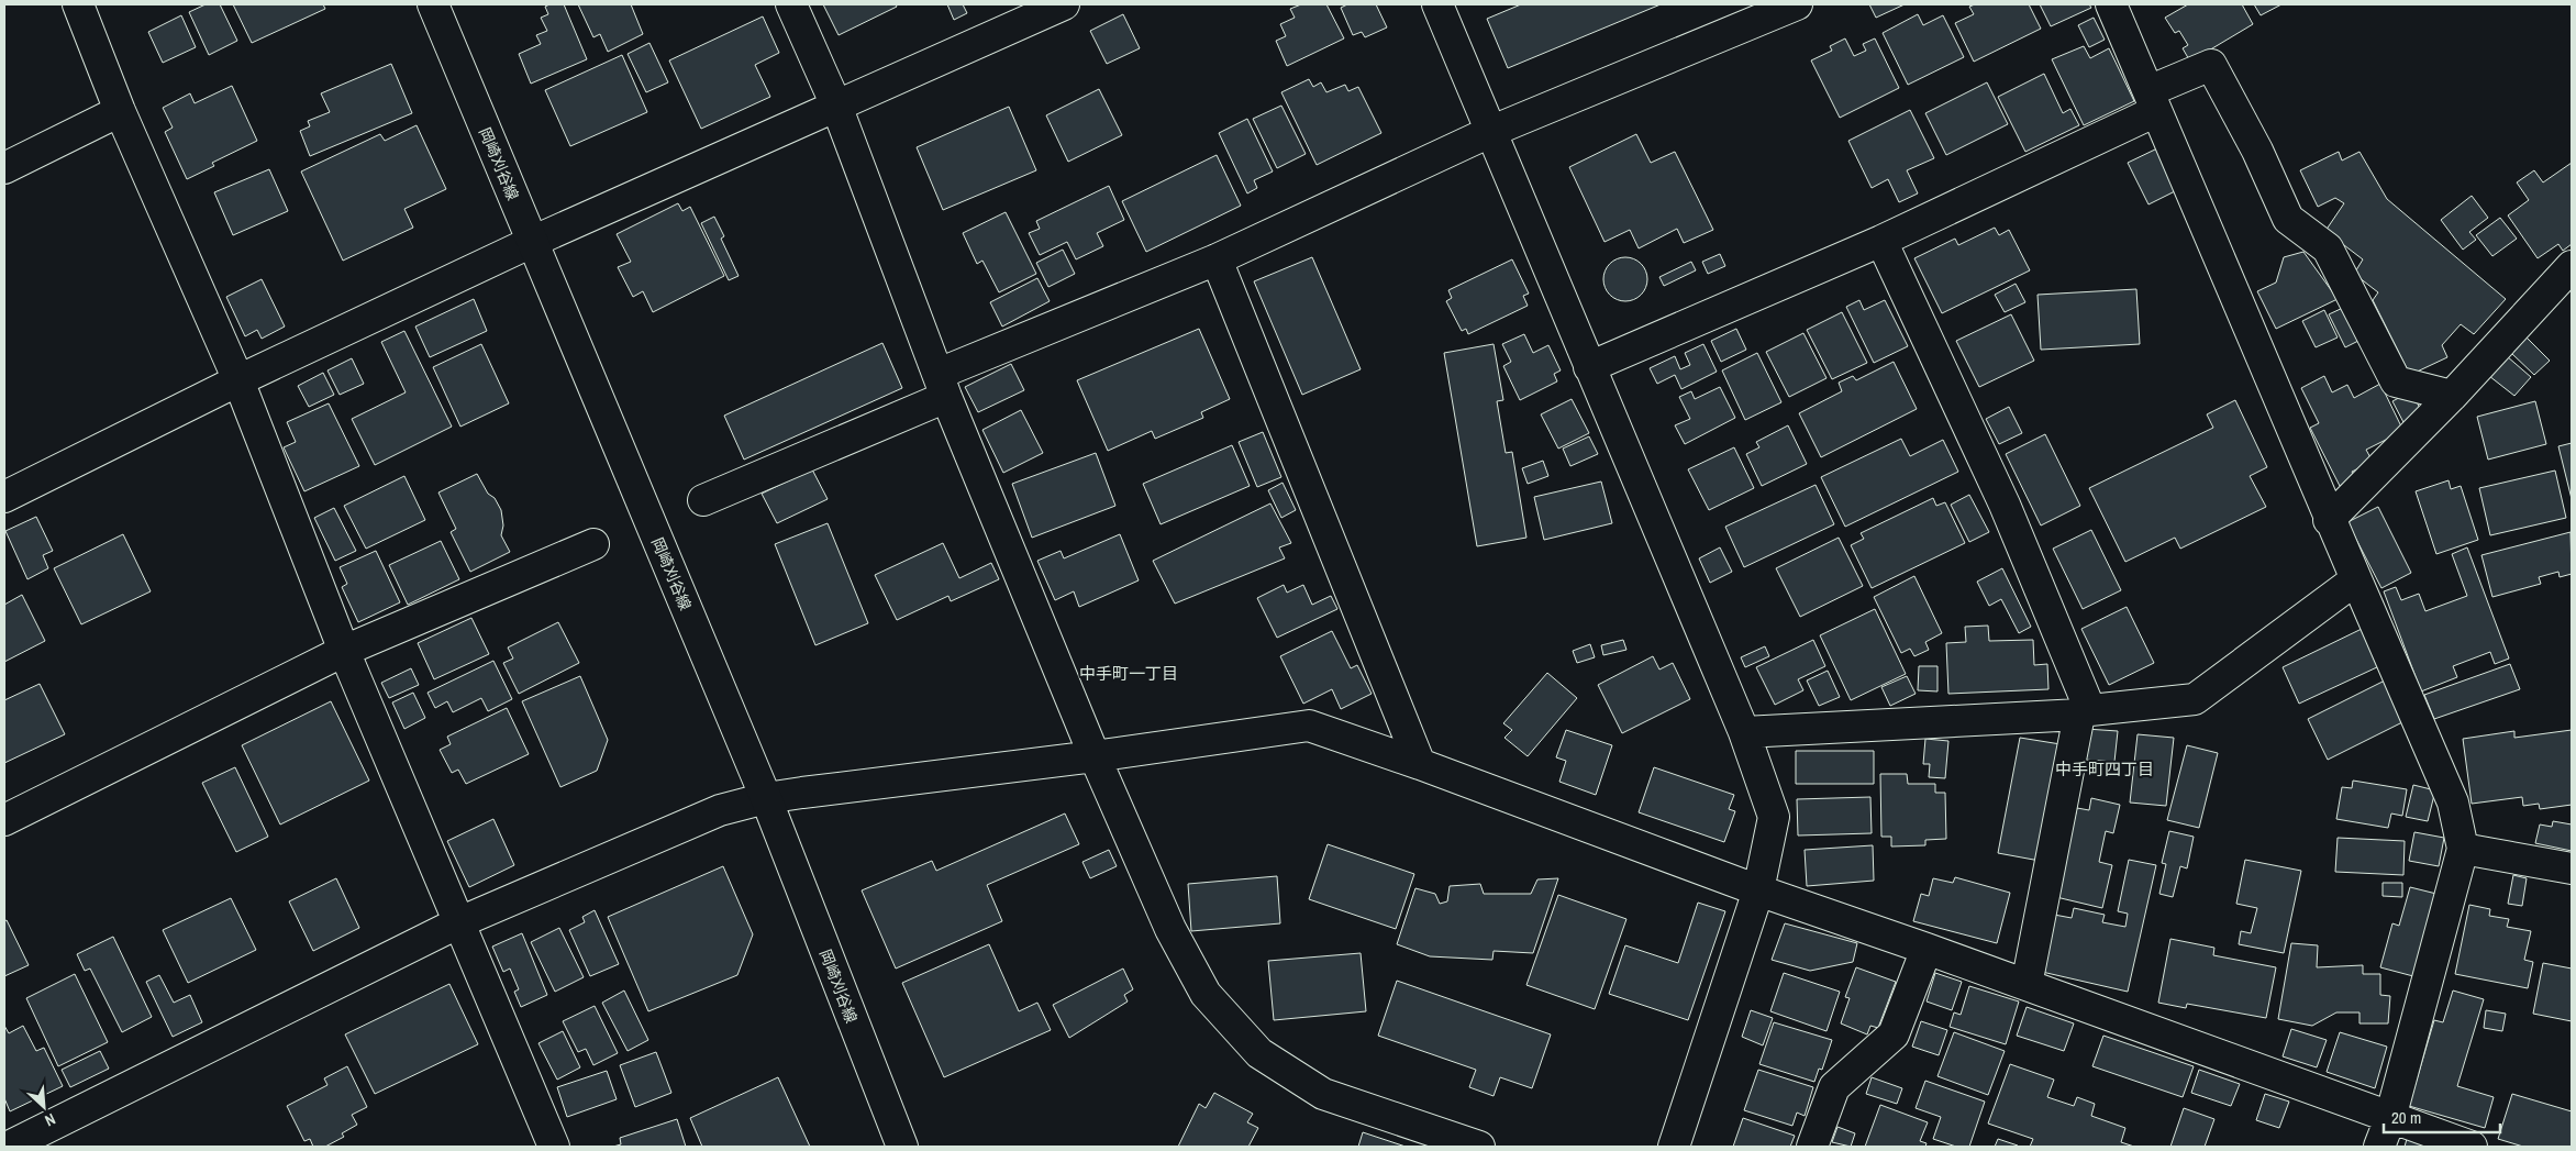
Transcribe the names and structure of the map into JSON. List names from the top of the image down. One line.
{"streets":{"street":["岡崎刈谷線"]},"districts":["中手町一丁目","中手町四丁目"],"scale_bar":"20 m","north":"bottom right"}
